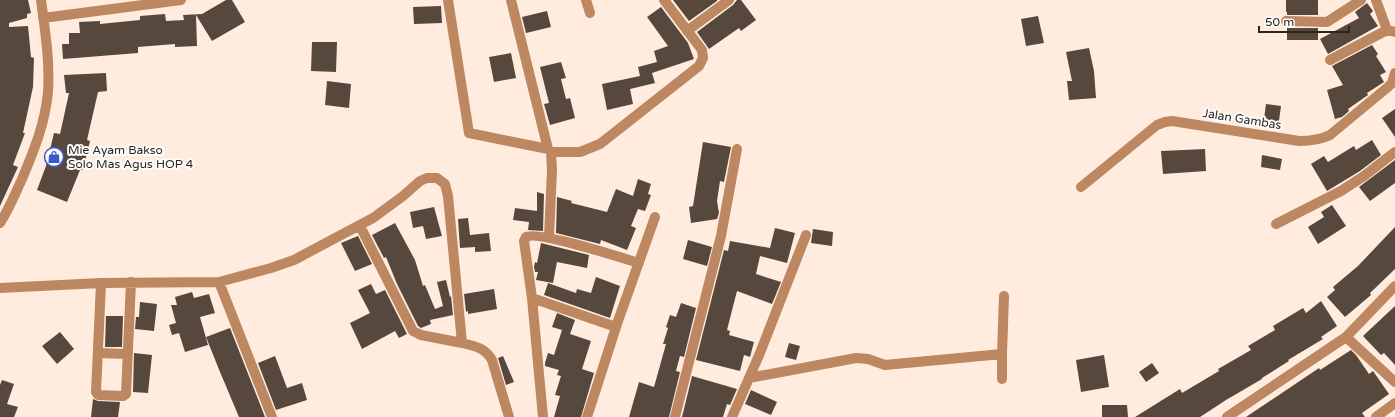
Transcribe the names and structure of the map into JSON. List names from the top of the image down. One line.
{"streets":{"street":["Jalan Gambas"]},"places":{"shop":["Mie Ayam Bakso Solo Mas Agus HOP 4"]},"scale_bar":"50 m"}
